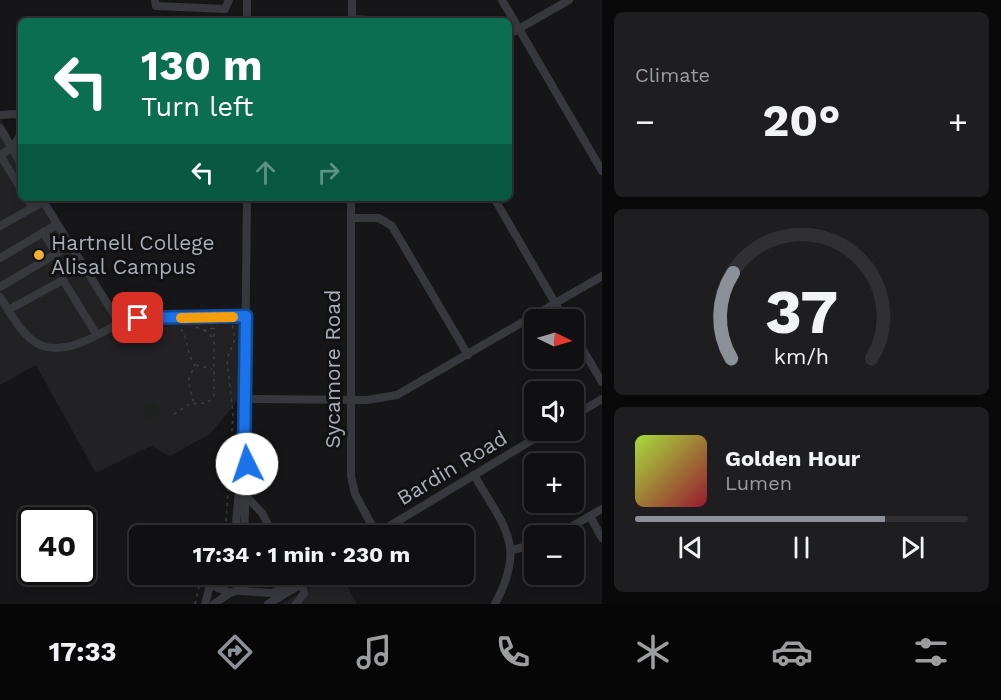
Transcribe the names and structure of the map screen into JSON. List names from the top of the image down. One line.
{"streets":{"street":["Sycamore Road","Bardin Road"]},"places":["Hartnell College Alisal Campus"],"north":"right","page":{"tile":"Climate","turn":["130 m","Turn left"],"heat":["−","20°","+"],"map_buttons":["+","−"],"song":["Golden Hour","Lumen"],"limit":"40","trip":"17:34 · 1 min · 230 m","tabs":"17:33","gauge":["37","km/h"]}}
